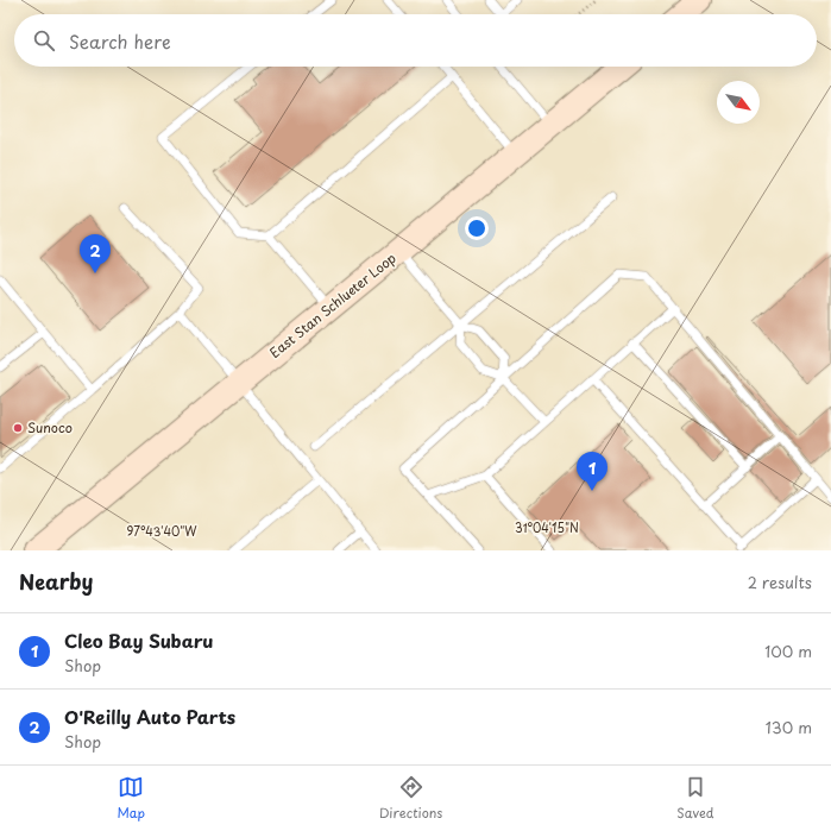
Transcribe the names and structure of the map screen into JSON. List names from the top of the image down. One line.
{"streets":{"main road":["East Stan Schlueter Loop"]},"places":["Sunoco"],"north":"bottom right","page":{"search":"Search here","pins":["2","1"],"heading":["Nearby","2 results"],"list":[{"mark":"1","name":"Cleo Bay Subaru","note":"Shop","value":"100 m"},{"mark":"2","name":"O'Reilly Auto Parts","note":"Shop","value":"130 m"}],"nav":["Map","Directions","Saved"]},"coordinates":["31°04'15\"N","97°43'40\"W"]}
